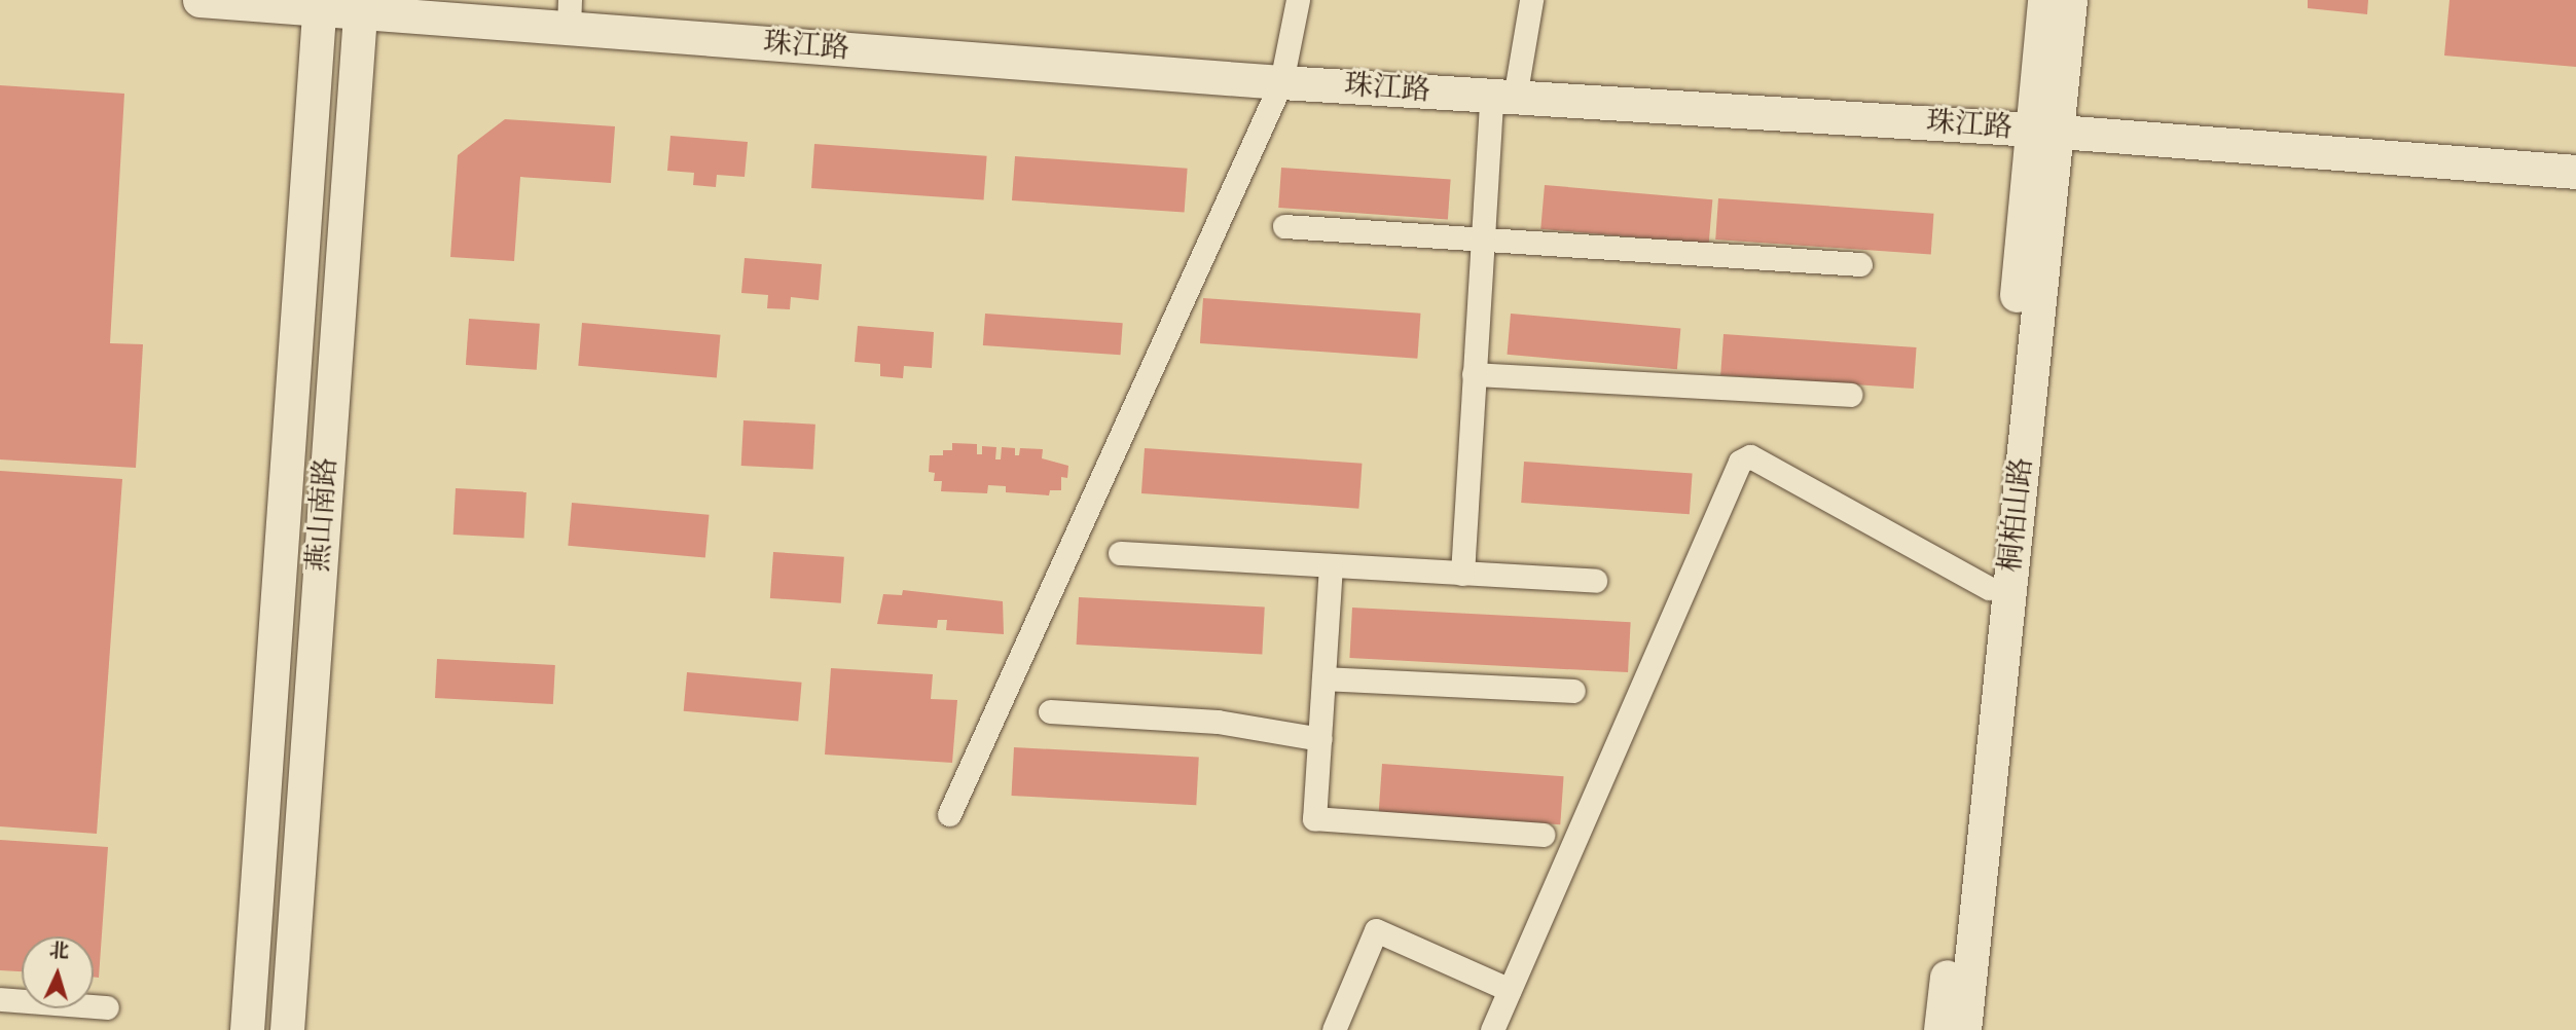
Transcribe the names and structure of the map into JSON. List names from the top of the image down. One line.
{"streets":{"street":["珠江路","燕山南路","桐柏山路"]},"crossings":[["珠江路","燕山南路"],["珠江路","桐柏山路"]],"north":"top"}
